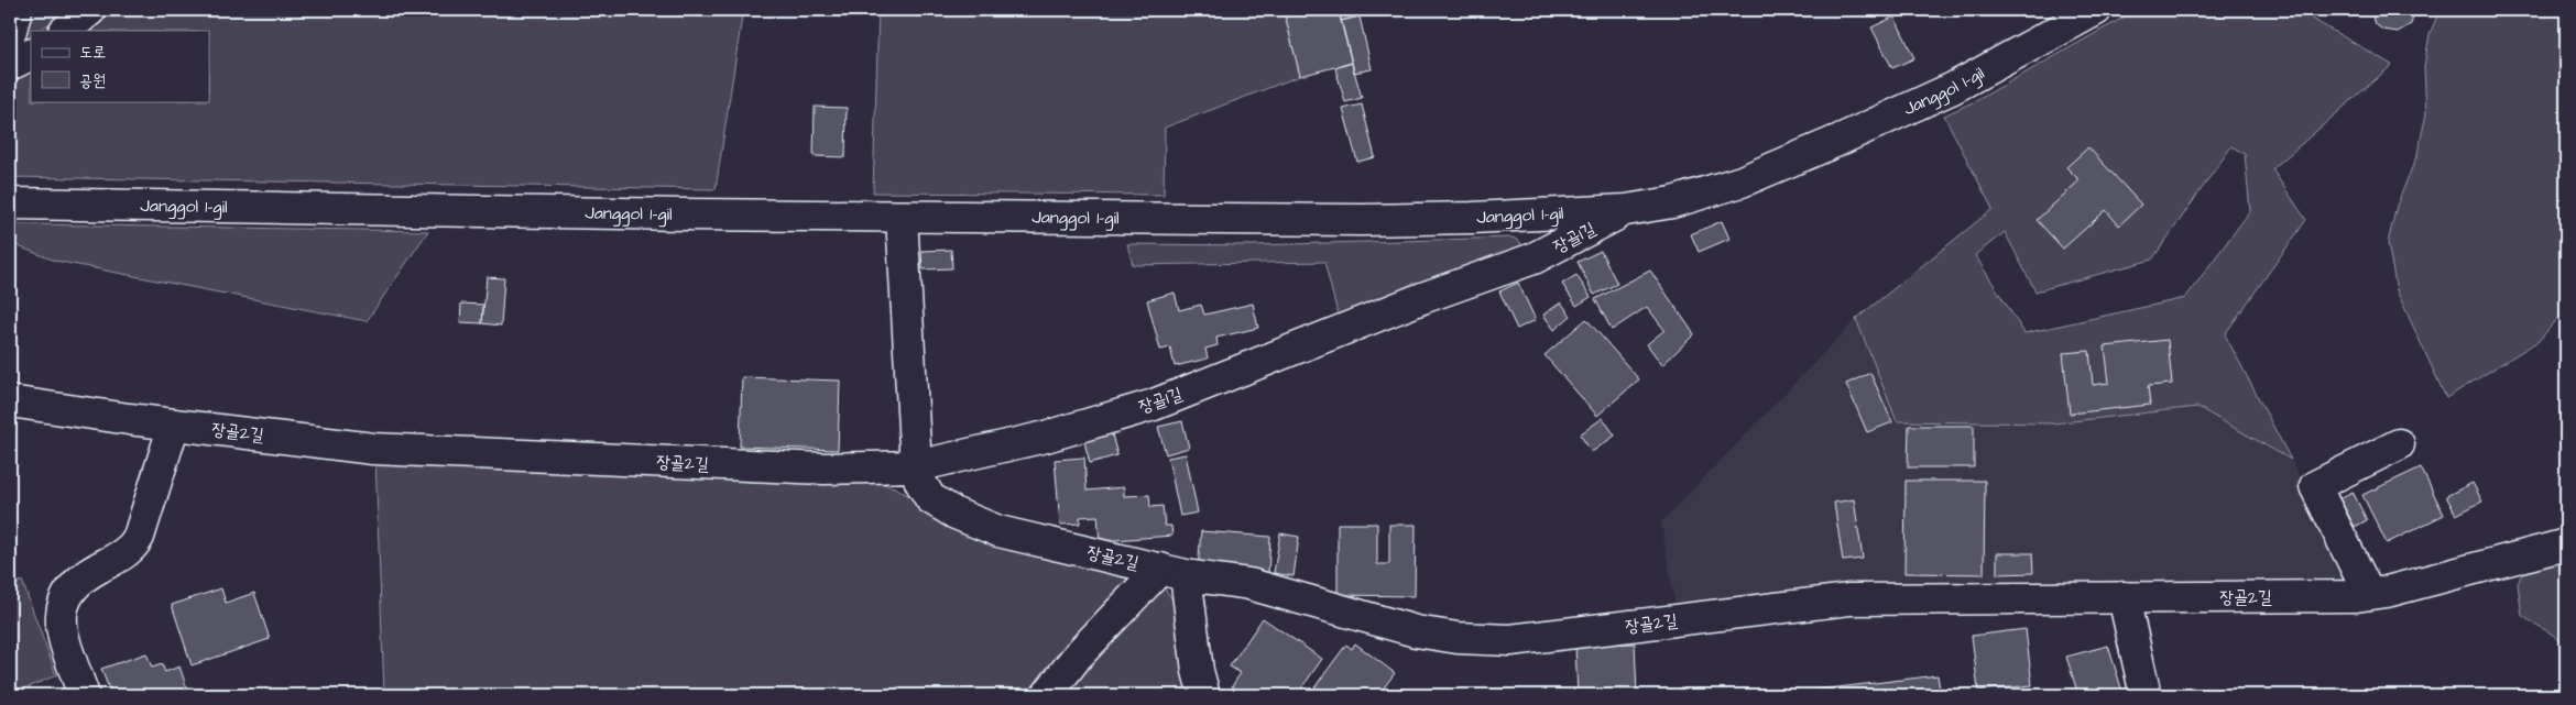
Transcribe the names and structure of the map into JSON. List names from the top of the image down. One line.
{"streets":{"street":["Janggol 1-gil","장골1길","장골2길"]},"crossings":[["Janggol 1-gil","장골1길"],["장골1길","장골2길"]],"legend":["도로","공원"]}
